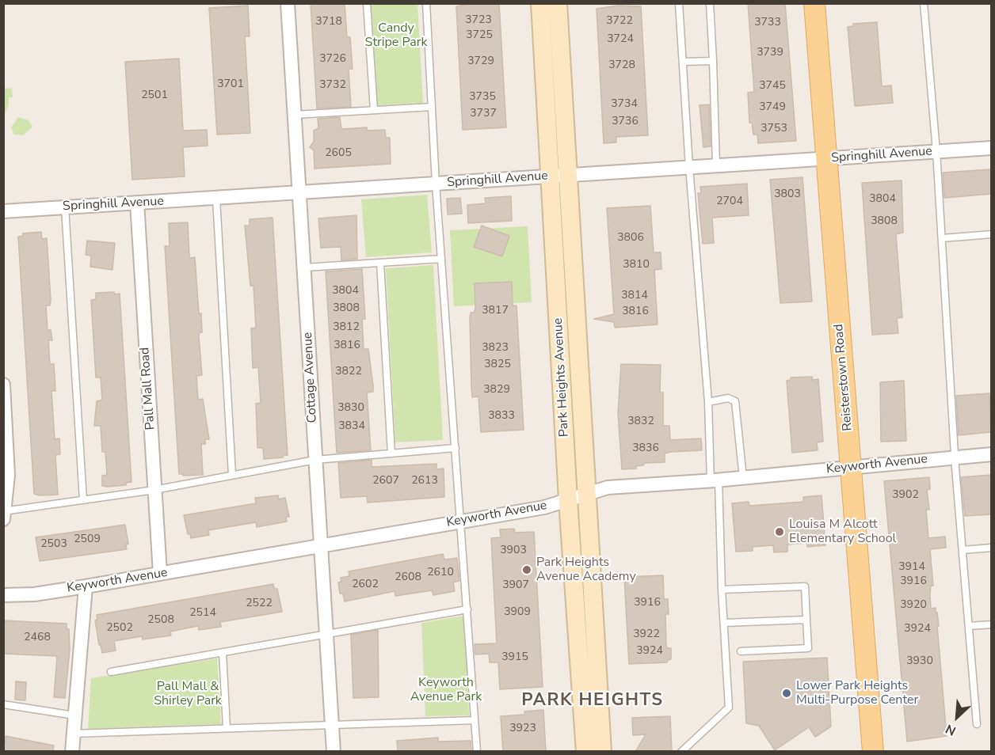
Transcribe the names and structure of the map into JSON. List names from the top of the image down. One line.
{"streets":{"main road":["Park Heights Avenue","Reisterstown Road"],"street":["Springhill Avenue","Cottage Avenue","Pall Mall Road","Keyworth Avenue"]},"crossings":[["Springhill Avenue","Cottage Avenue"],["Springhill Avenue","Park Heights Avenue"],["Springhill Avenue","Reisterstown Road"],["Springhill Avenue","Pall Mall Road"],["Cottage Avenue","Keyworth Avenue"],["Park Heights Avenue","Keyworth Avenue"],["Reisterstown Road","Keyworth Avenue"],["Pall Mall Road","Keyworth Avenue"]],"districts":["PARK HEIGHTS"],"parks":["Candy Stripe Park","Keyworth Avenue Park","Pall Mall & Shirley Park"],"places":["Louisa M Alcott Elementary School","Park Heights Avenue Academy","Lower Park Heights Multi-Purpose Center"],"house_numbers":["3723","3722","3718","3733","3725","3724","3739","3726","3729","3728","3701","3732","3745","2501","3735","3734","3749","3737","3736","3753","2605","3803","3804","2704","3808","3806","3810","3804","3814","3808","3817","3816","3812","3816","3823","3825","3822","3829","3830","3833","3832","3834","3836","2607","2613","3902","2509","2503","3903","3914","2610","2608","3916","2602","3907","3916","2522","3920","3909","2514","2508","2502","3924","3922","2468","3924","3915","3930","3923"],"north":"bottom left"}
